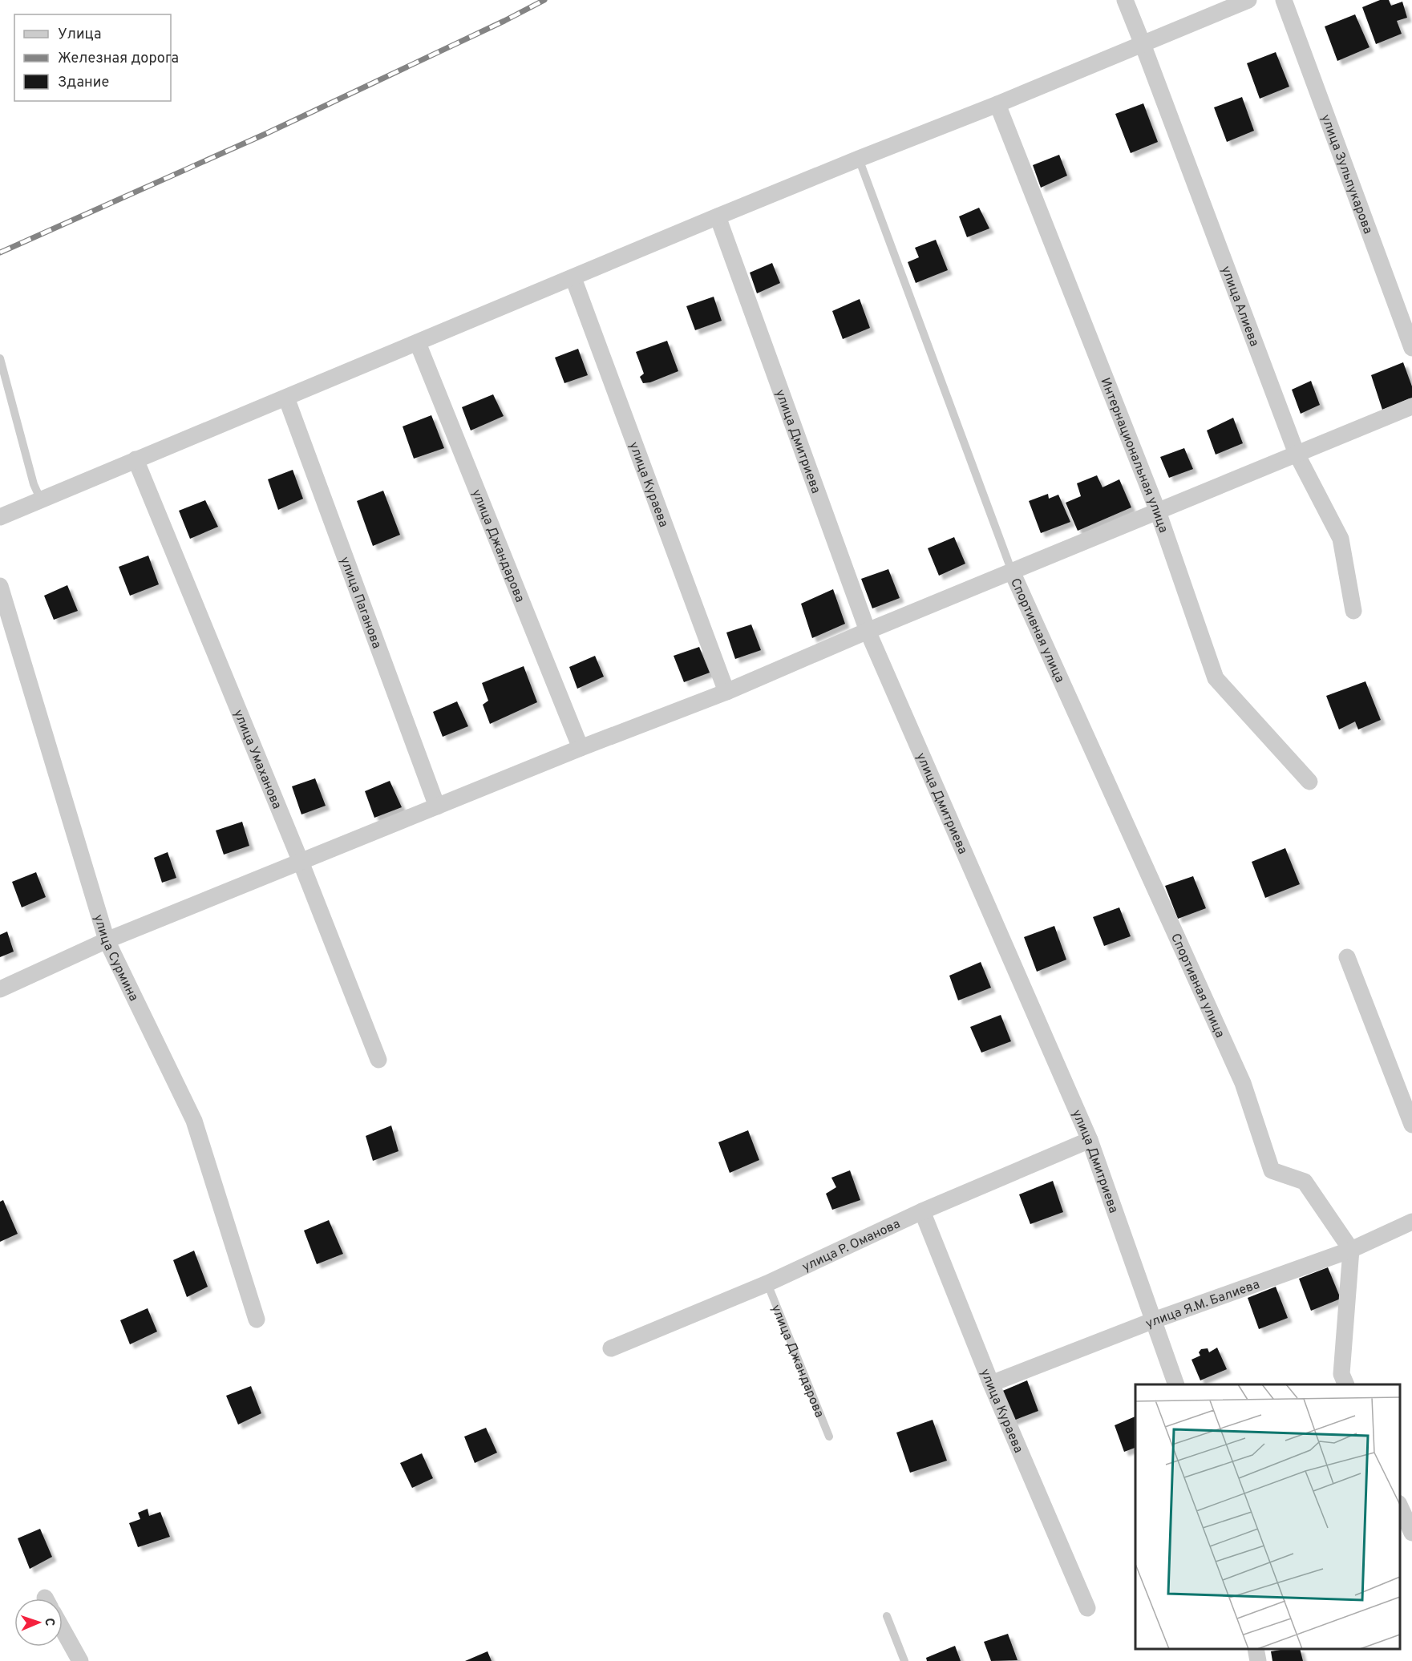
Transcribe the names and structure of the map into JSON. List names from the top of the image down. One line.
{"streets":{"street":["улица Зульпукарова","улица Алиева","улица Дмитриева","Интернациональная улица","улица Кураева","улица Джандарова","улица Паганова","Спортивная улица","улица Умаханова","улица Сурмина","улица Р. Оманова","улица Я.М. Балиева"]},"crossings":[["улица Дмитриева","улица Р. Оманова"],["улица Дмитриева","улица Я.М. Балиева"],["улица Кураева","улица Р. Оманова"],["улица Кураева","улица Я.М. Балиева"],["улица Джандарова","улица Р. Оманова"],["Спортивная улица","улица Я.М. Балиева"]],"legend":["Улица","Железная дорога","Здание"],"north":"right"}
